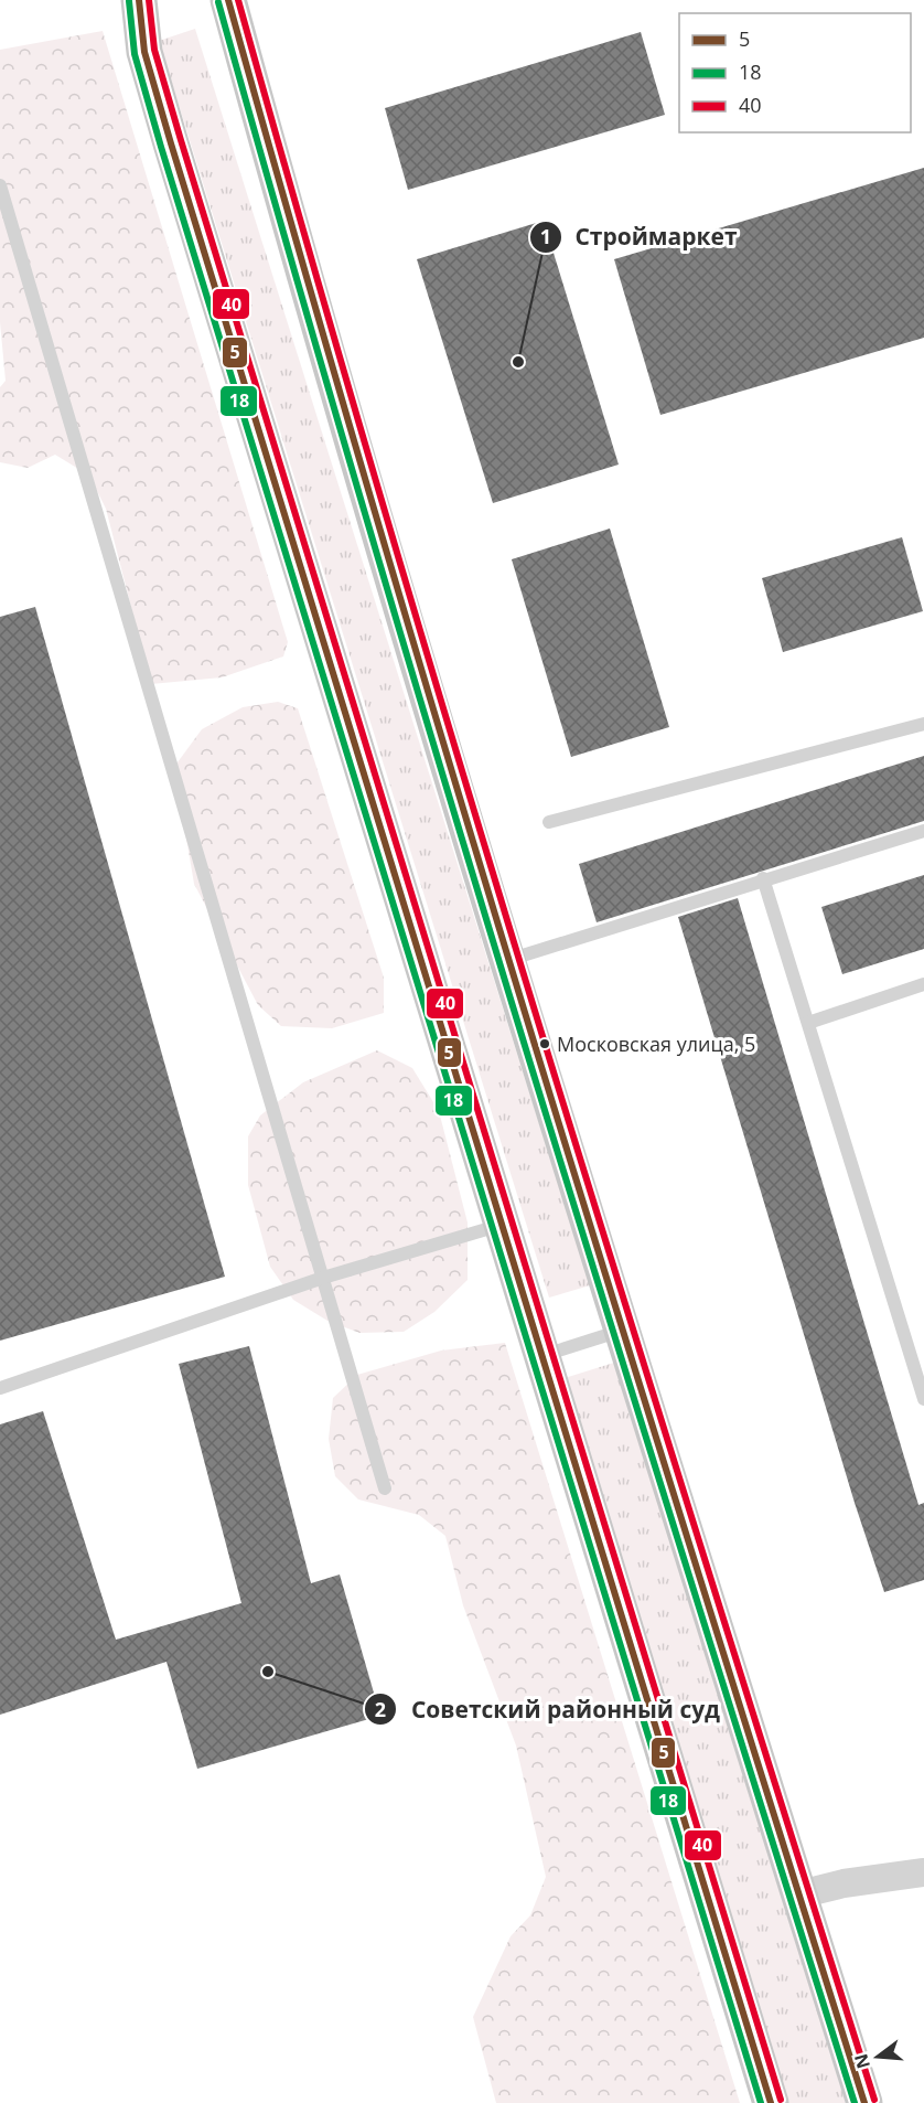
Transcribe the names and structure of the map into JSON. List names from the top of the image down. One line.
{"places":["Строймаркет","Московская улица, 5","Советский районный суд"],"lines":["transit line 5","transit line 40","transit line 18"],"legend":["5","18","40"],"north":"left"}
